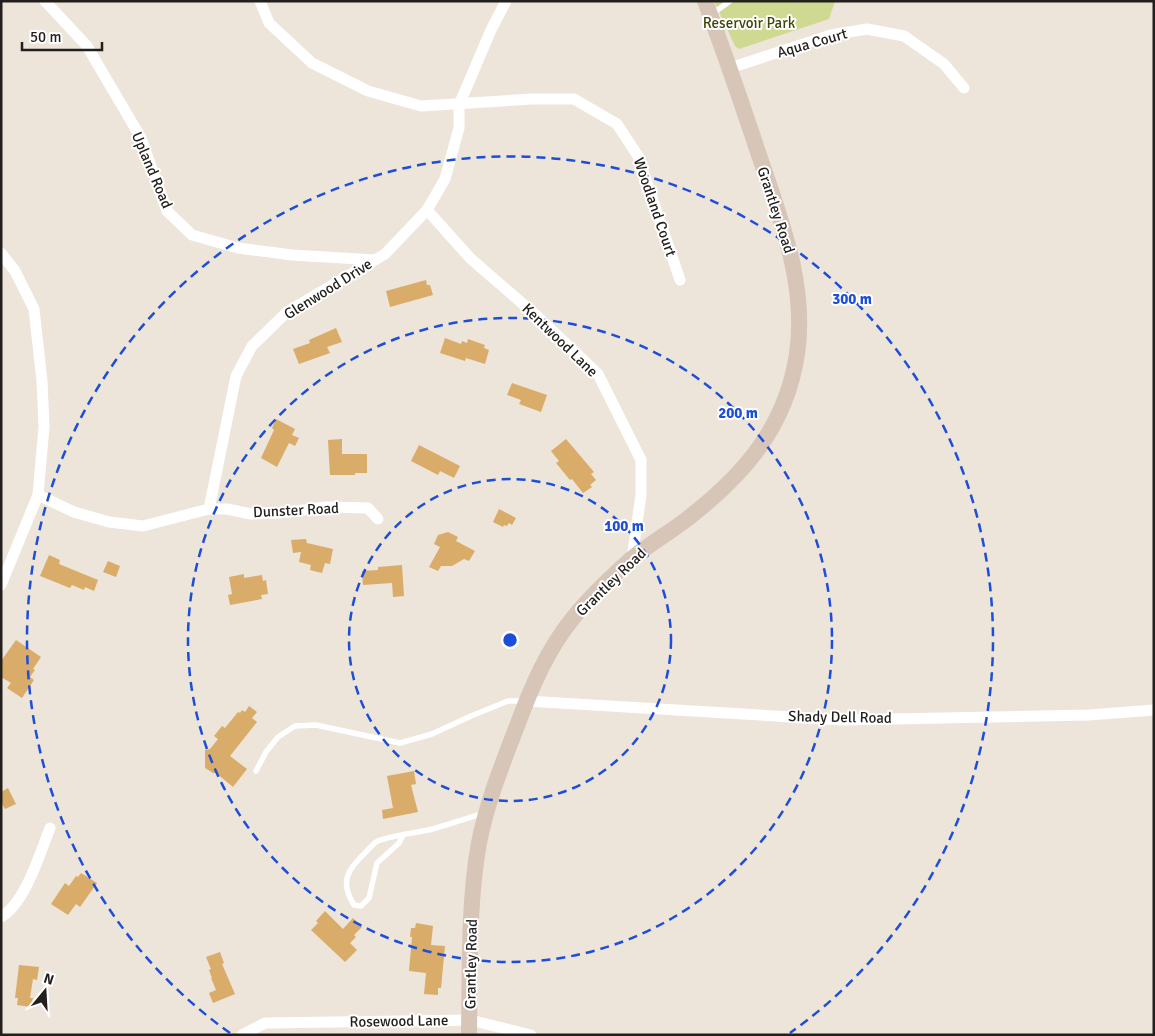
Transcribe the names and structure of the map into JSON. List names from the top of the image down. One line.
{"streets":{"street":["Aqua Court","Upland Road","Woodland Court","Grantley Road","Glenwood Drive","Kentwood Lane","Dunster Road","Shady Dell Road","Rosewood Lane"]},"crossings":[["Aqua Court","Grantley Road"],["Upland Road","Glenwood Drive"],["Woodland Court","Glenwood Drive"],["Grantley Road","Kentwood Lane"],["Grantley Road","Shady Dell Road"],["Grantley Road","Rosewood Lane"],["Glenwood Drive","Kentwood Lane"],["Glenwood Drive","Dunster Road"]],"parks":["Reservoir Park"],"scale_bar":"50 m","north":"top","rings":["300 m","200 m","100 m"]}
